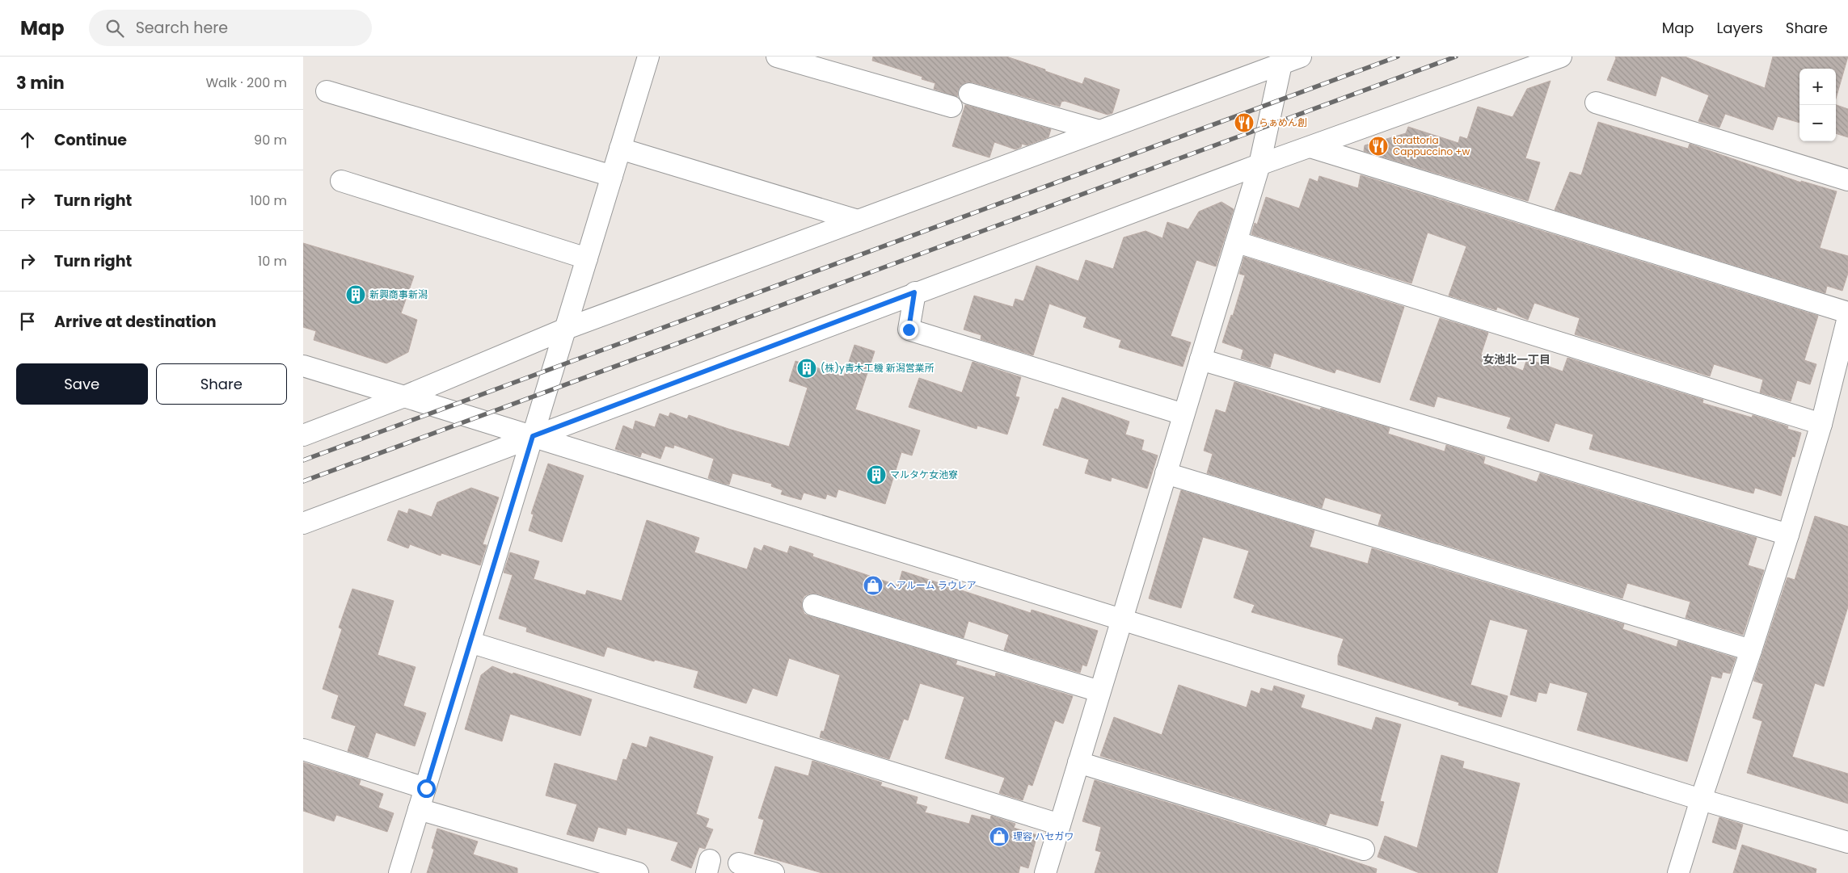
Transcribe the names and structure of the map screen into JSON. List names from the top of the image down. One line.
{"districts":["女池北一丁目"],"places":{"restaurant":["らぁめん創","torattoria Cappuccino +w"],"building":["新興商事新潟","(株)y青木工機 新潟営業所","マルタケ女池寮"],"shop":["ヘアルーム ラウレア","理容 ハセガワ"]},"page":{"header":"Map","search":"Search here","nav":["Map","Layers","Share"],"heading":["3 min","Walk · 200 m"],"map_buttons":["+","−"],"list":[["Continue","90 m"],["Turn right","100 m"],["Turn right","10 m"],"Arrive at destination"],"buttons":["Save","Share"]}}
